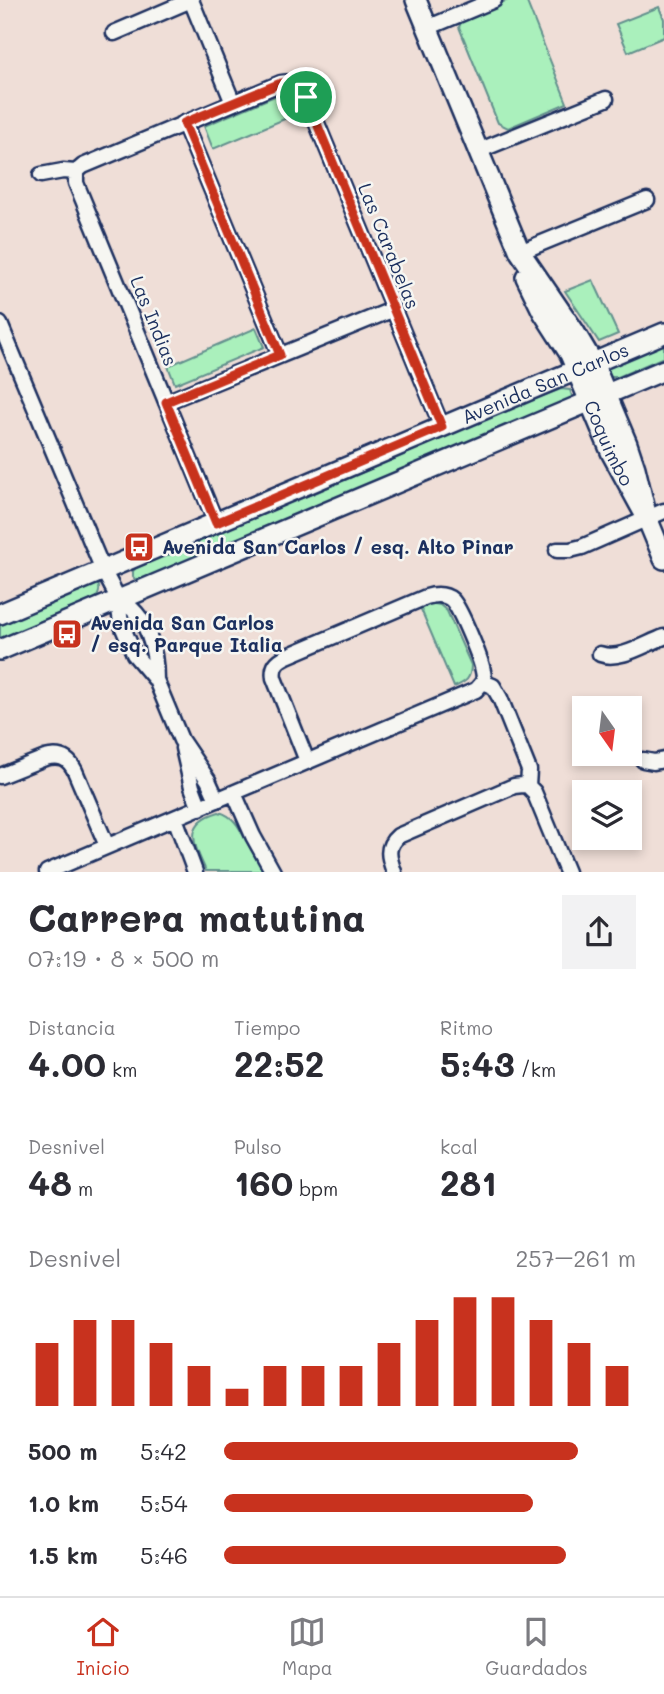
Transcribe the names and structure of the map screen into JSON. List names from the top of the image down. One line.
{"streets":{"main road":["Avenida San Carlos","Coquimbo"],"street":["Las Carabelas","Las Indias"]},"crossings":[["Las Carabelas","Avenida San Carlos"],["Las Indias","Avenida San Carlos"],["Avenida San Carlos","Coquimbo"]],"places":{"bus stop":["Avenida San Carlos / esq. Alto Pinar","Avenida San Carlos / esq. Parque Italia"]},"north":"bottom","page":{"heading":["Carrera matutina","07:19 · 8 × 500 m"],"stats":[["Distancia","4.00 km"],["Tiempo","22:52"],["Ritmo","5:43 /km"],["Desnivel","48 m"],["Pulso","160 bpm"],["kcal","281"]],"chart":["Desnivel","257–261 m"],"list":[{"name":"500 m","note":"5:42"},{"name":"1.0 km","note":"5:54"},{"name":"1.5 km","note":"5:46"}],"tabs":["Inicio","Mapa","Guardados"]}}
